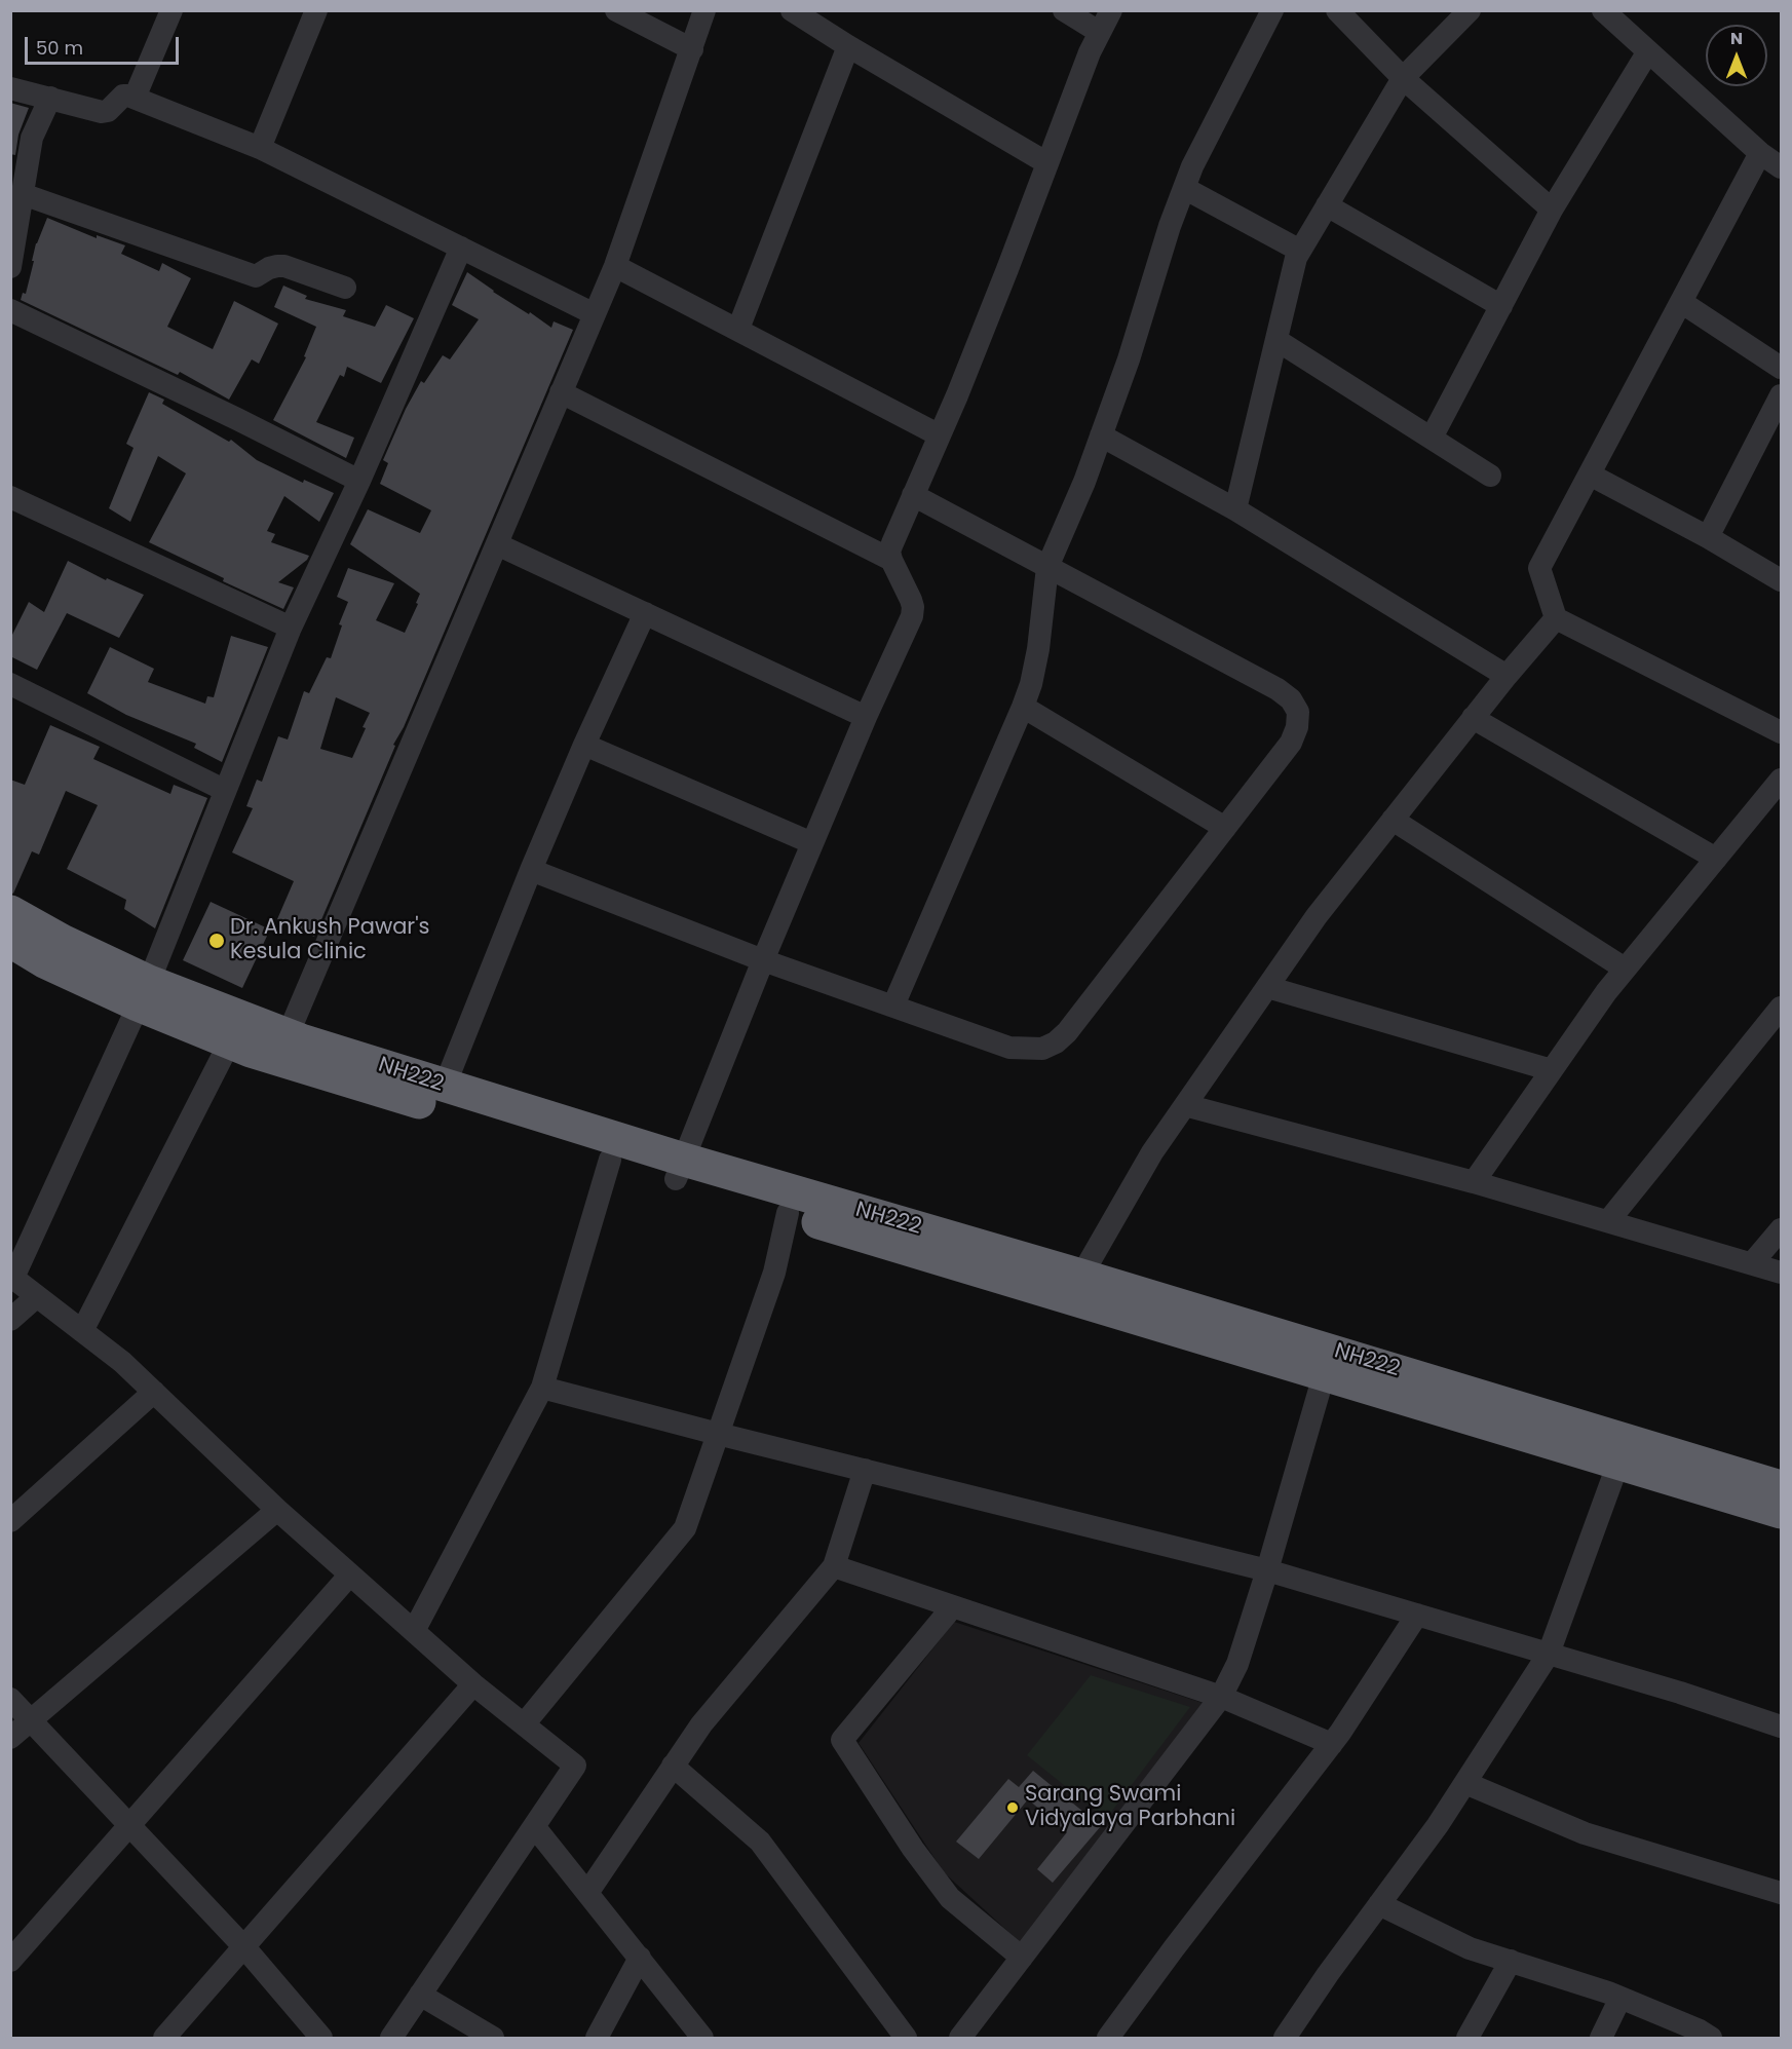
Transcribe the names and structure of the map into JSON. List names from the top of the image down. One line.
{"streets":{"highway":["NH222"]},"places":["Dr. Ankush Pawar's Kesula Clinic","Sarang Swami Vidyalaya Parbhani"],"scale_bar":"50 m","north":"top"}
